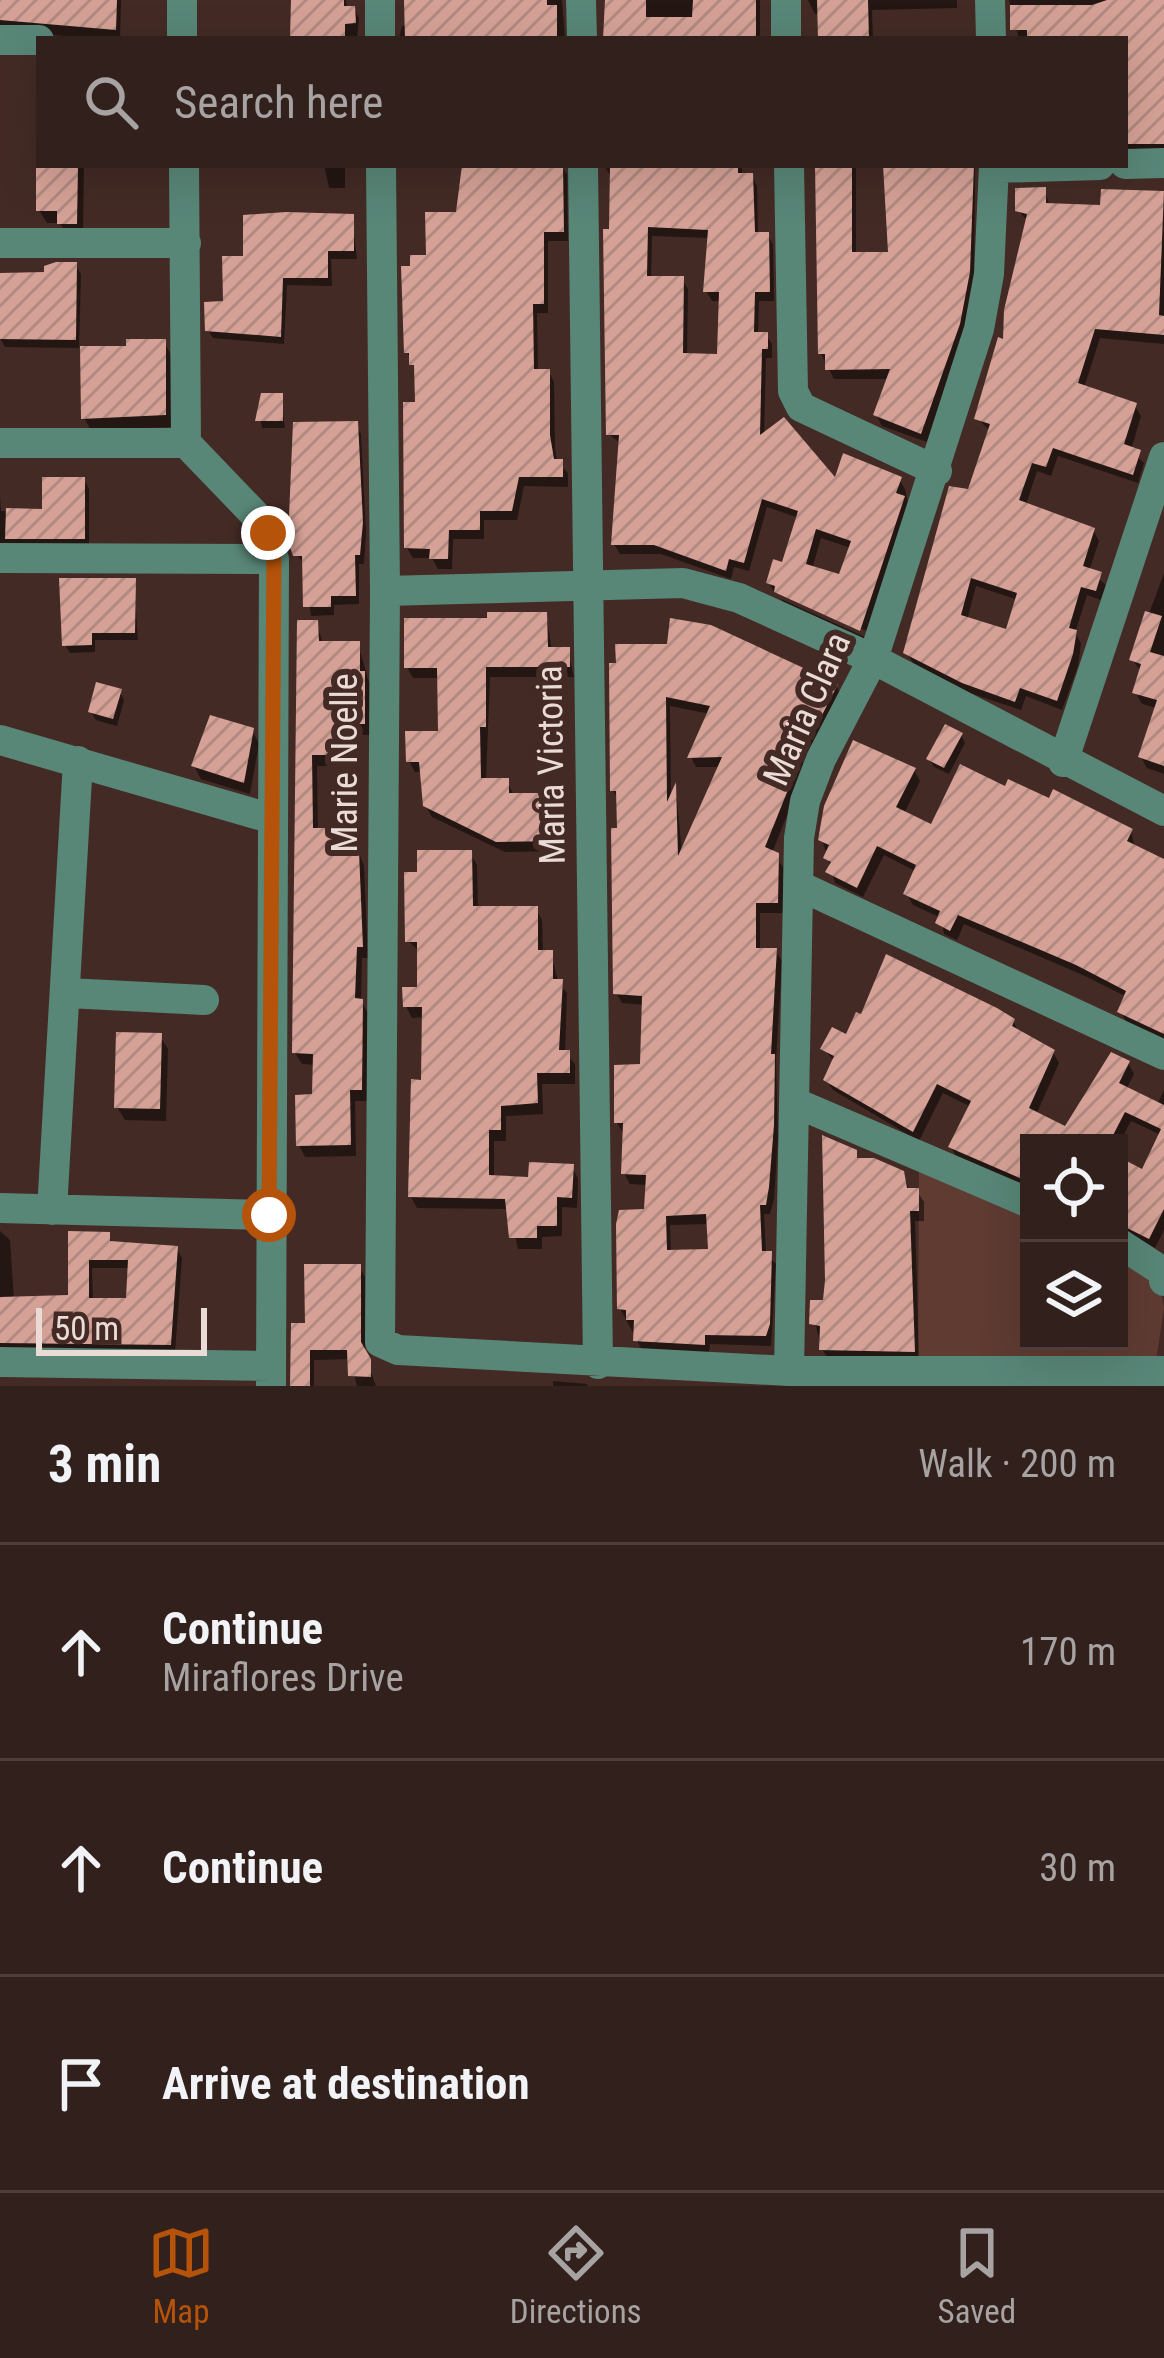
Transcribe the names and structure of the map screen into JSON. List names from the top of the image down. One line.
{"streets":{"street":["Maria Clara","Marie Noelle","Maria Victoria"]},"crossings":[["Marie Noelle","Maria Victoria"]],"scale_bar":"50 m","page":{"search":"Search here","scale":"50 m","heading":["3 min","Walk · 200 m"],"list":[["Continue","Miraflores Drive","170 m"],["Continue","30 m"],"Arrive at destination"],"nav":["Map","Directions","Saved"]}}
